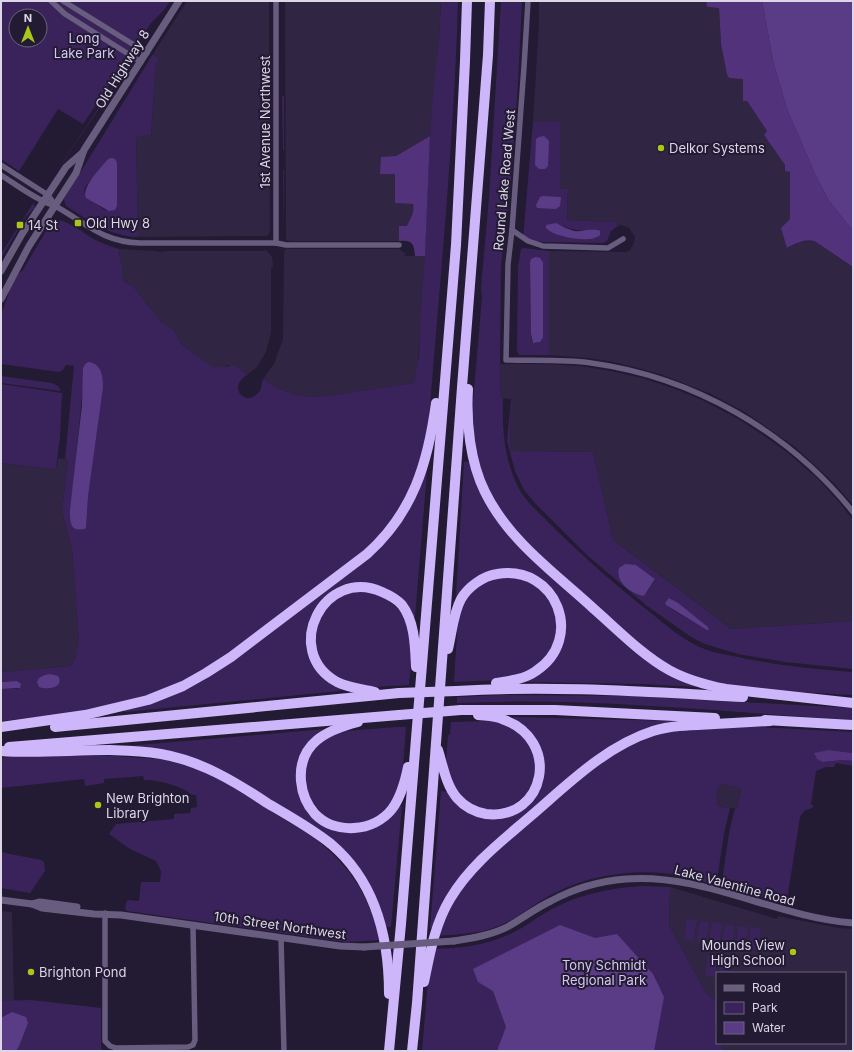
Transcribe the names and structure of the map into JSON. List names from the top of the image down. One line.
{"streets":{"street":["Old Highway 8","1st Avenue Northwest","Round Lake Road West","Lake Valentine Road","10th Street Northwest"]},"crossings":[["Lake Valentine Road","10th Street Northwest"]],"parks":["Long Lake Park","Tony Schmidt Regional Park"],"places":{"other":["Delkor Systems","New Brighton Library","Mounds View High School","Brighton Pond"],"transit":["Old Hwy 8","14 St"]},"legend":["Road","Park","Water"],"north":"top"}
